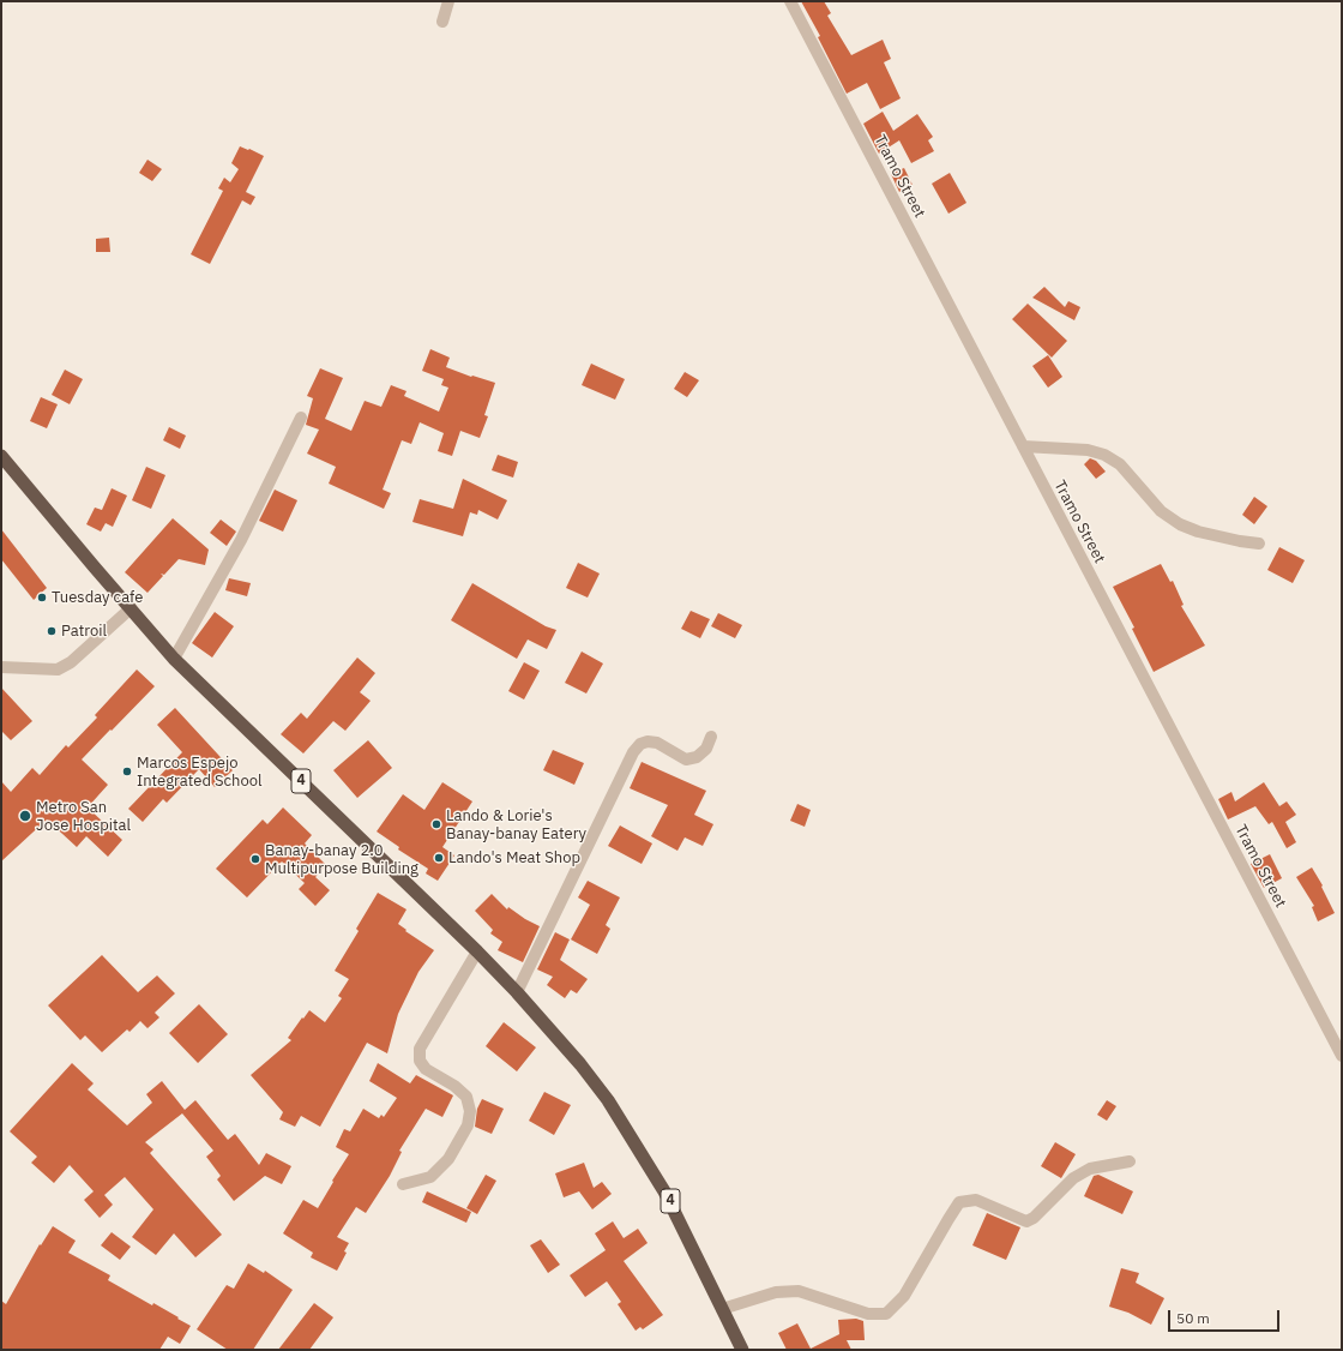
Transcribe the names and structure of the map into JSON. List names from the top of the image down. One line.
{"streets":{"highway":["4"],"street":["Tramo Street"]},"places":["Tuesday cafe","Patroil","Marcos Espejo Integrated School","Metro San Jose Hospital","Lando & Lorie's Banay-banay Eatery","Lando's Meat Shop","Banay-banay 2.0 Multipurpose Building"],"scale_bar":"50 m"}
